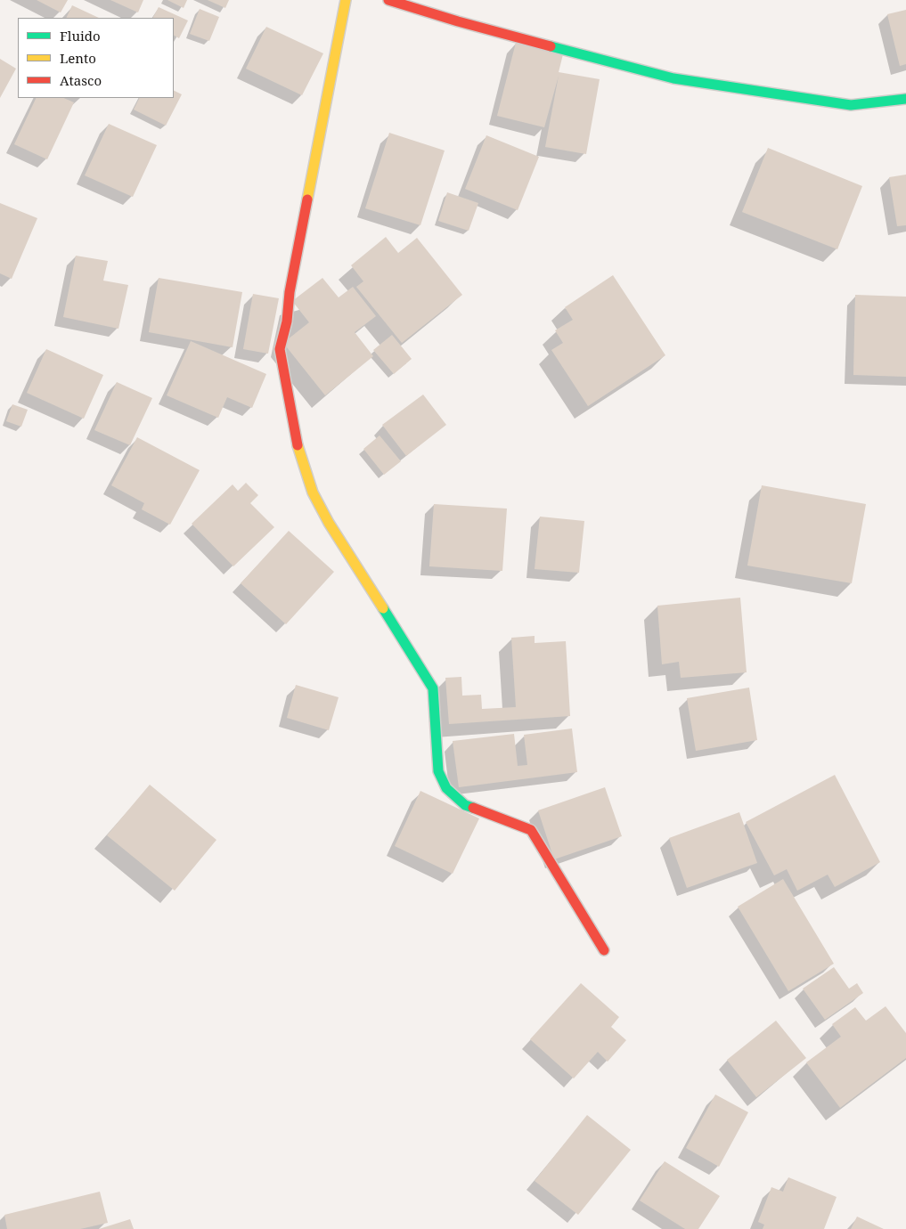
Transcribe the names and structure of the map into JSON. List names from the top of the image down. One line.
{"legend":["Fluido","Lento","Atasco"]}
